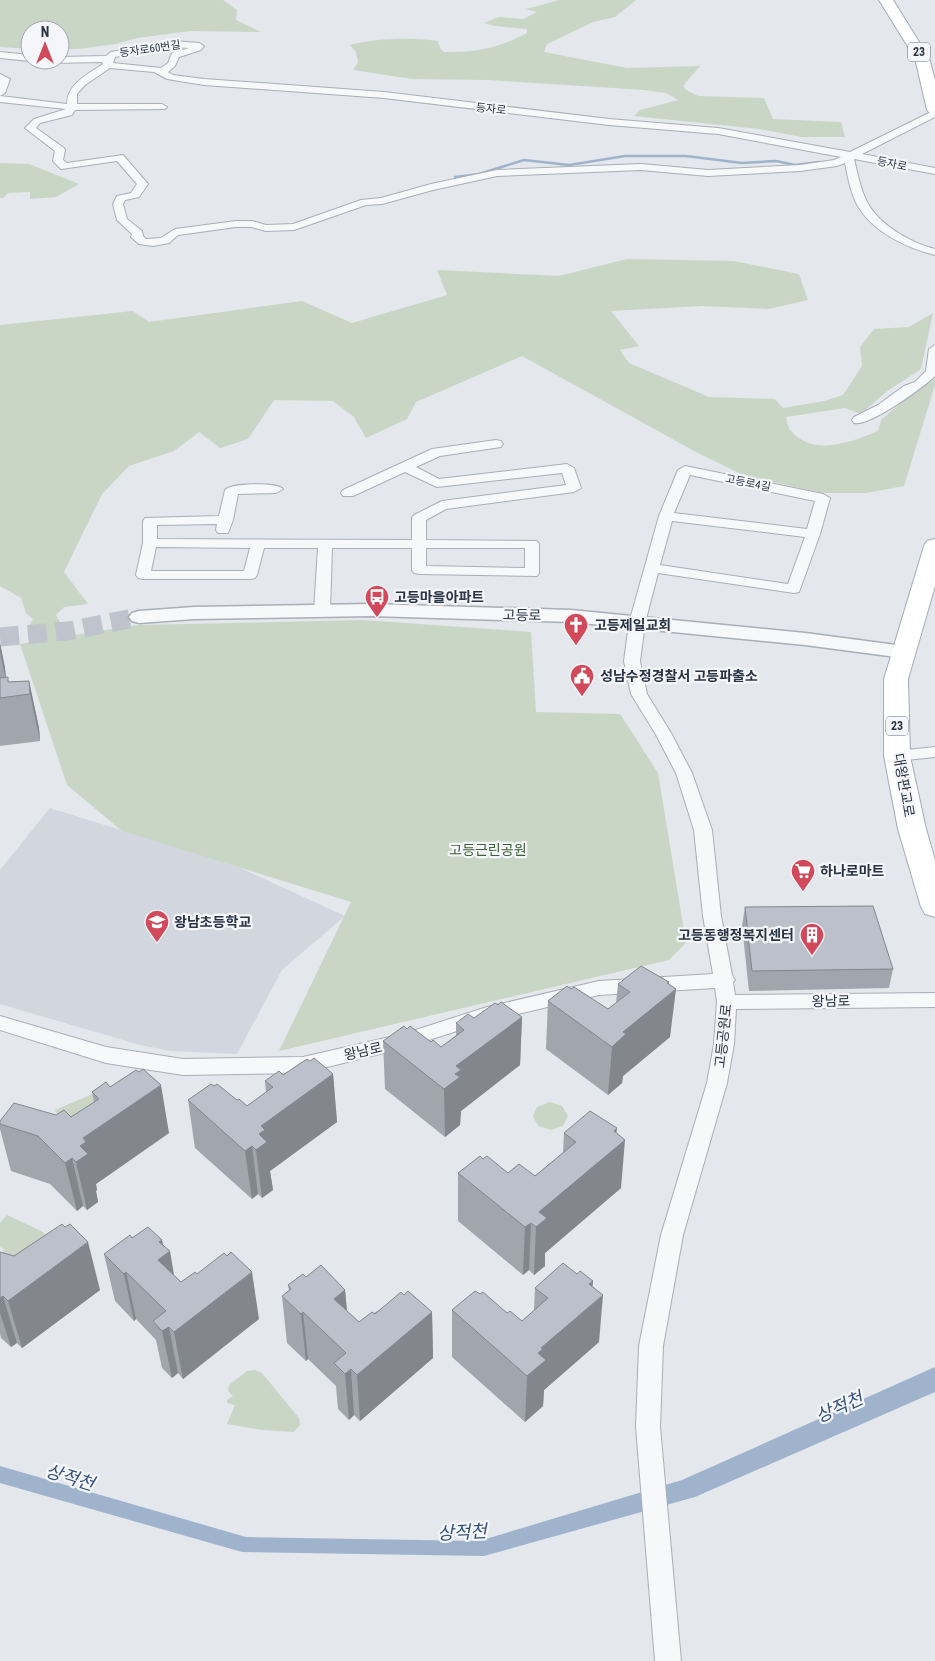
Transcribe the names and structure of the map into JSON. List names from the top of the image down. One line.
{"streets":{"main road":["23","대왕판교로"],"street":["등자로60번길","등자로","고등로4길","고등로","왕남로","고등공원로"]},"crossings":[["등자로60번길","등자로"],["고등로4길","고등로"],["고등로4길","고등공원로"],["고등로","대왕판교로"],["고등로","고등공원로"],["왕남로","고등공원로"]],"water":["상적천"],"parks":["고등근린공원"],"places":{"bus stop":["고등마을아파트"],"church":["고등제일교회"],"public building":["성남수정경찰서 고등파출소"],"supermarket":["하나로마트"],"school or university":["왕남초등학교"],"building":["고등동행정복지센터"]},"north":"top"}
